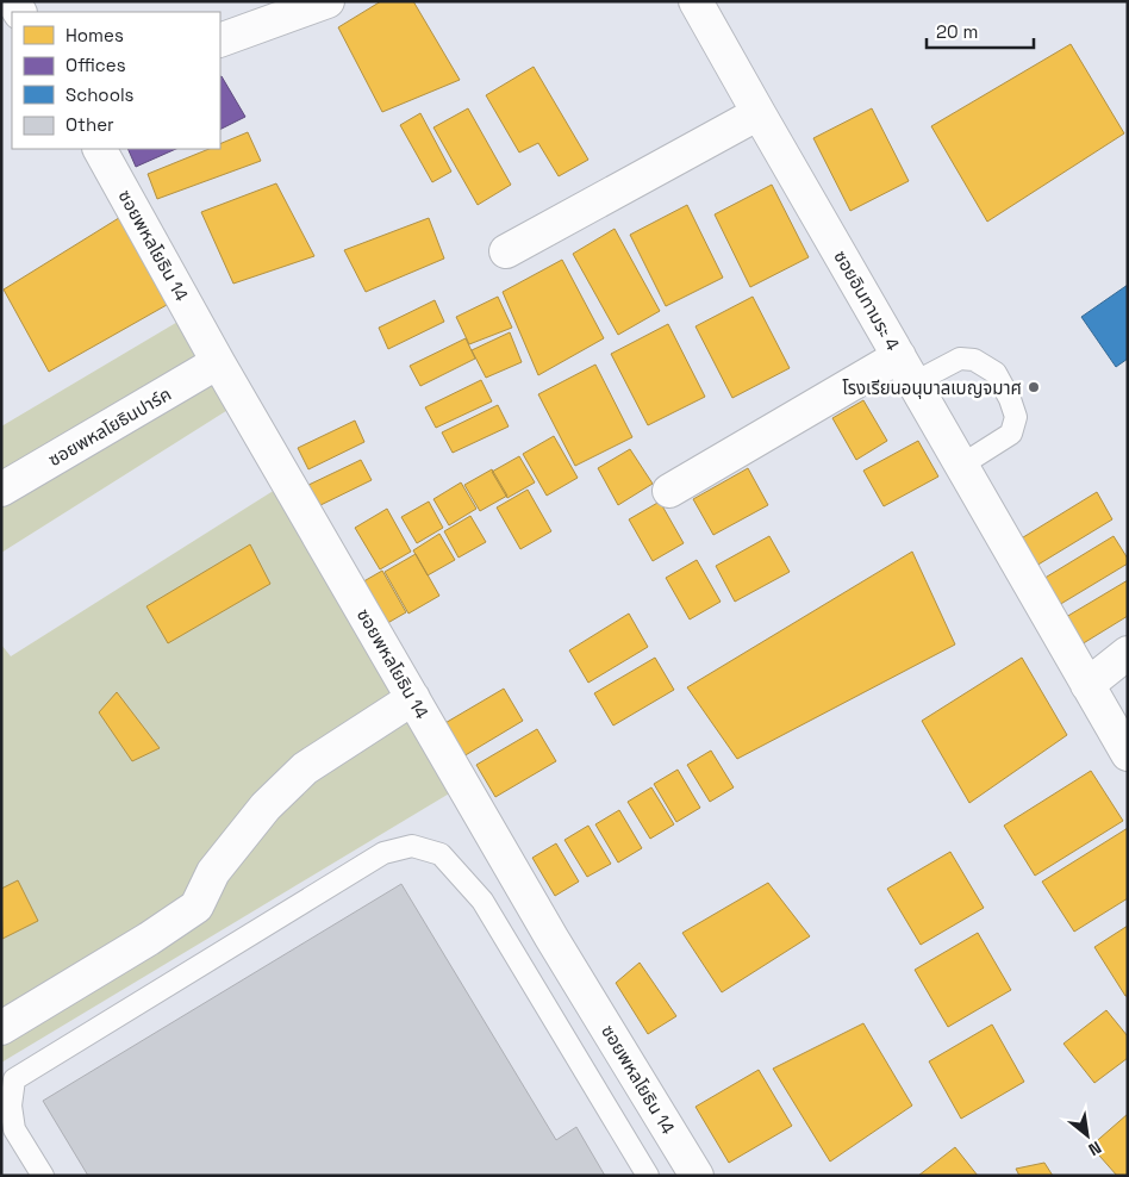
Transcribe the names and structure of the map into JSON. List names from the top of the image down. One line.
{"streets":{"street":["ซอยพหลโยธิน 14","ซอยอินทามระ 4","ซอยพหลโยธินปาร์ค"]},"crossings":[["ซอยพหลโยธิน 14","ซอยพหลโยธินปาร์ค"]],"places":["โรงเรียนอนุบาลเบญจมาศ"],"legend":["Homes","Offices","Schools","Other"],"scale_bar":"20 m","north":"bottom right"}
